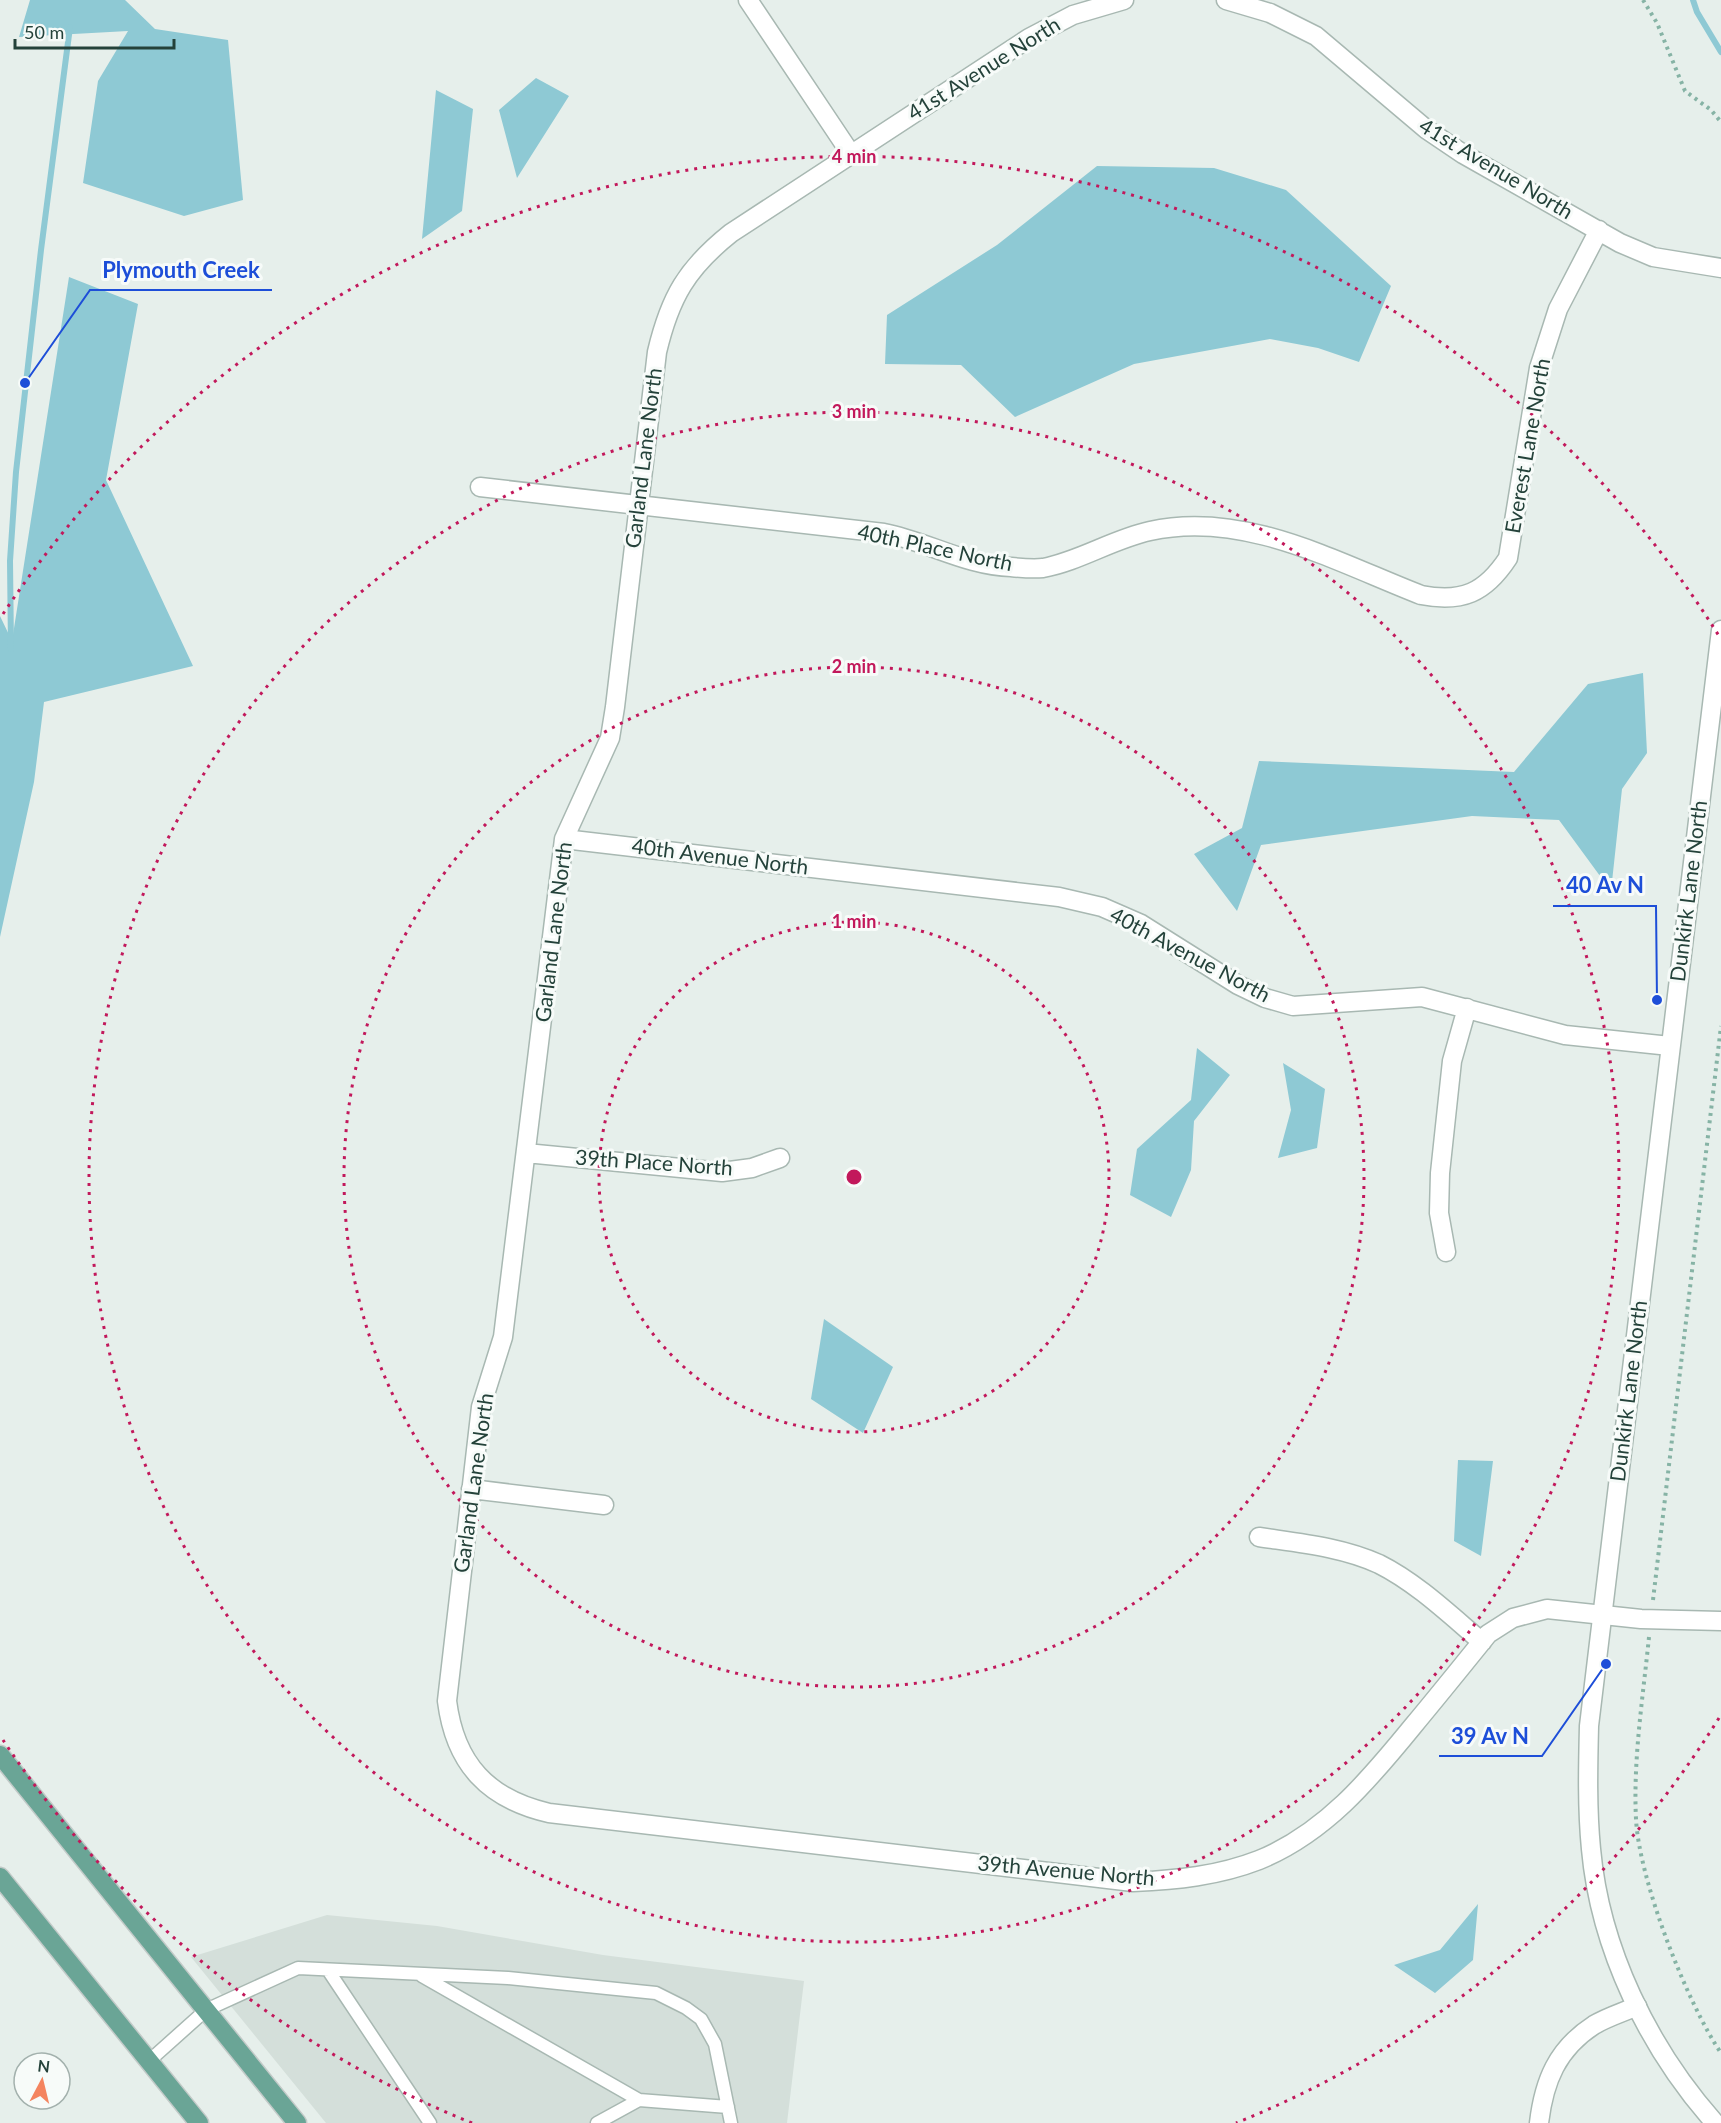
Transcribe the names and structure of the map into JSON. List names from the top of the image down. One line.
{"streets":{"street":["41st Avenue North","Everest Lane North","Garland Lane North","40th Place North","40th Avenue North","Dunkirk Lane North","39th Place North","39th Avenue North"]},"crossings":[["41st Avenue North","Everest Lane North"],["41st Avenue North","Garland Lane North"],["Everest Lane North","40th Place North"],["Garland Lane North","40th Place North"],["Garland Lane North","40th Avenue North"],["Garland Lane North","39th Place North"],["Garland Lane North","39th Avenue North"],["40th Avenue North","Dunkirk Lane North"],["Dunkirk Lane North","39th Avenue North"]],"places":["Plymouth Creek","40 Av N","39 Av N"],"scale_bar":"50 m","north":"top","rings":["4 min","3 min","2 min","1 min"]}
